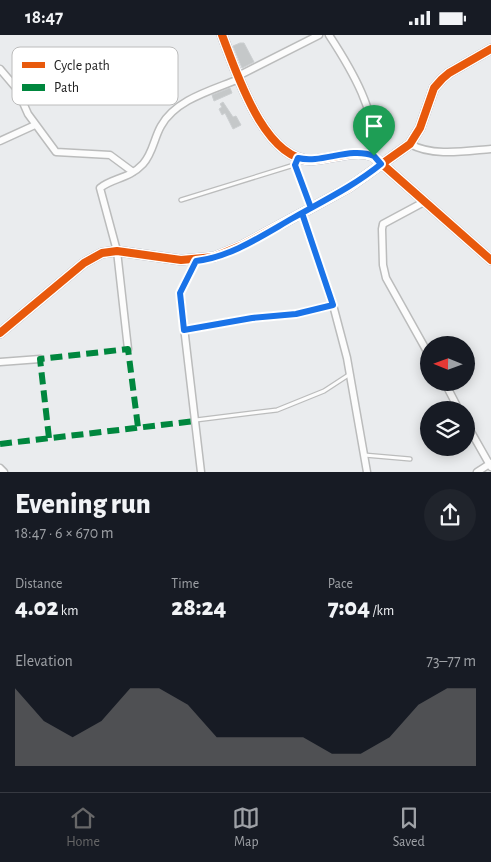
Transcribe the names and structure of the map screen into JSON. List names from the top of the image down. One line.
{"legend":["Cycle path","Path"],"north":"left","page":{"status":"18:47","heading":["Evening run","18:47 · 6 × 670 m"],"stats":[["Distance","4.02 km"],["Time","28:24"],["Pace","7:04 /km"]],"chart":["Elevation","73–77 m"],"tabs":["Home","Map","Saved"]}}
